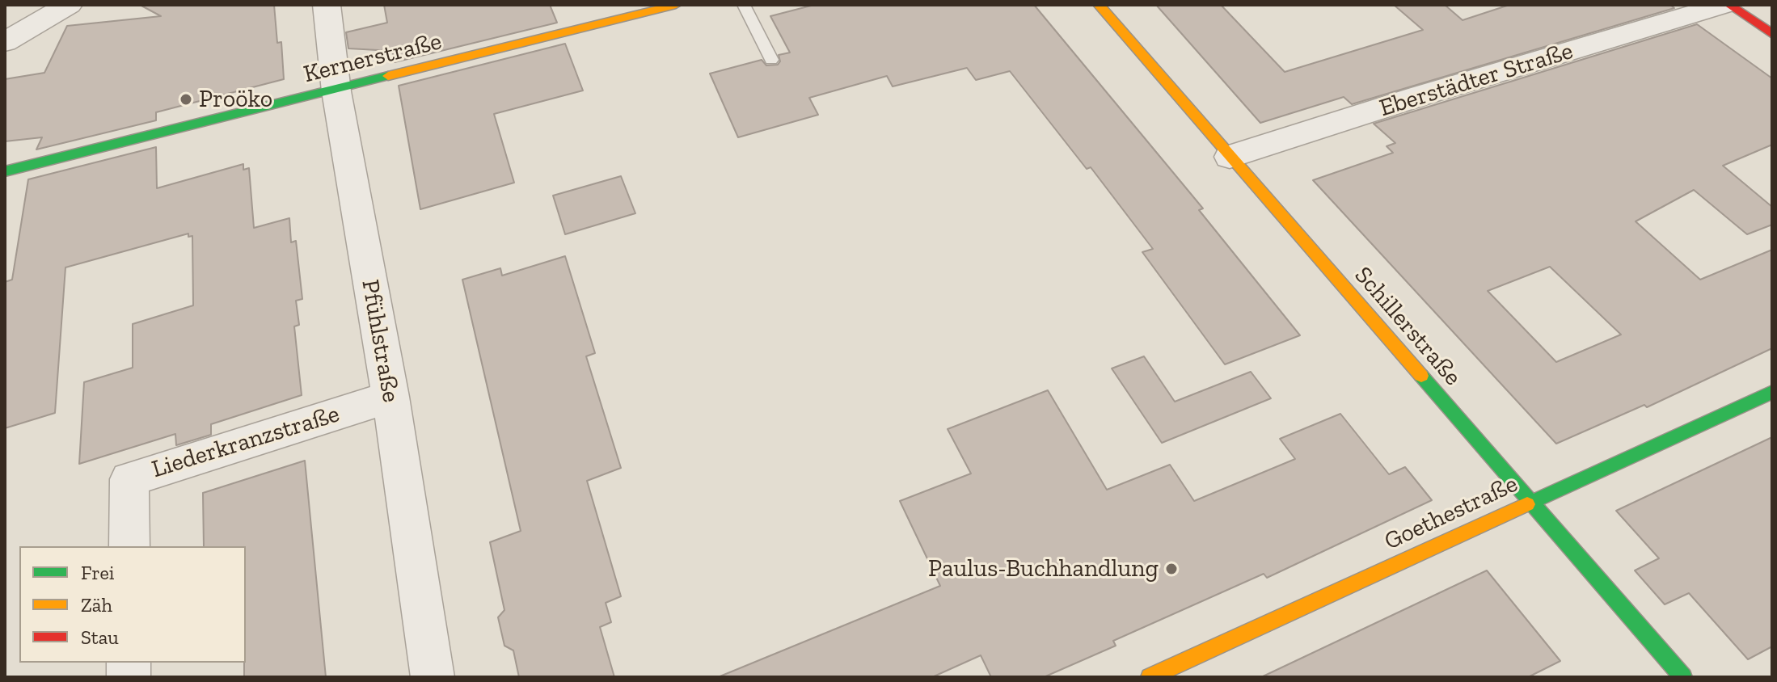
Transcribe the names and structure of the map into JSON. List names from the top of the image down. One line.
{"streets":{"street":["Kernerstraße","Eberstädter Straße","Schillerstraße","Pfühlstraße","Liederkranzstraße","Goethestraße"]},"crossings":[["Kernerstraße","Pfühlstraße"],["Eberstädter Straße","Schillerstraße"],["Schillerstraße","Goethestraße"],["Pfühlstraße","Liederkranzstraße"]],"places":["Proöko","Paulus-Buchhandlung"],"legend":["Frei","Zäh","Stau"]}
